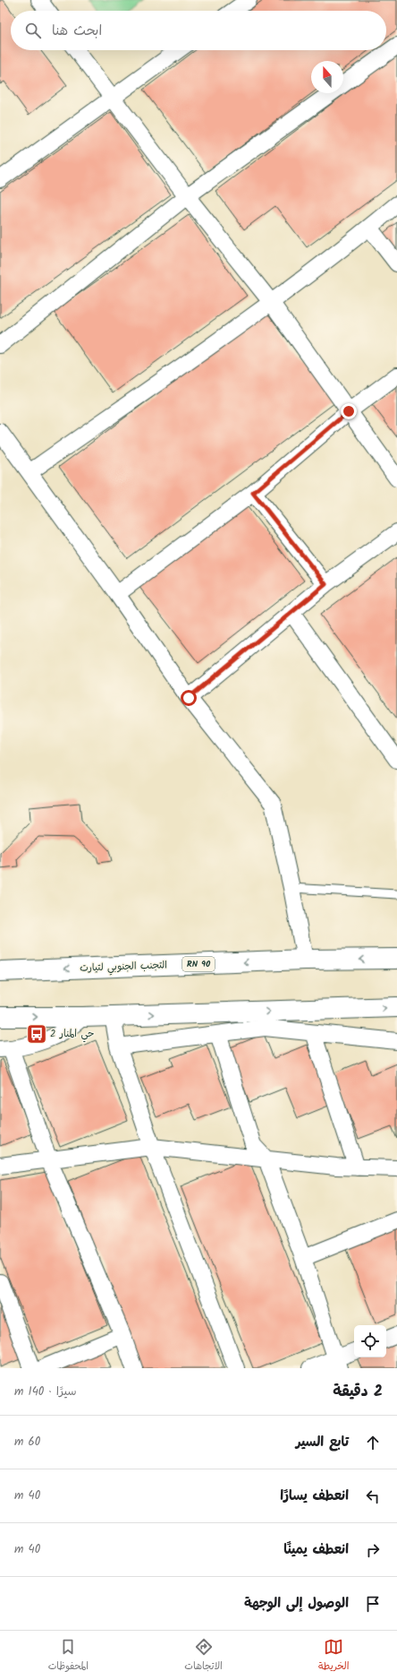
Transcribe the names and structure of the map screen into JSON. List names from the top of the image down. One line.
{"streets":{"highway":["RN 90","التجنب الجنوبي لتيارت"]},"places":{"bus stop":["حي المنار 2"]},"north":"top","page":{"search":"ابحث هنا","heading":["2 دقيقة","سيرًا · 140 m"],"list":[["تابع السير","60 m"],["انعطف يسارًا","40 m"],["انعطف يمينًا","40 m"],"الوصول إلى الوجهة"],"nav":["الخريطة","الاتجاهات","المحفوظات"]}}
